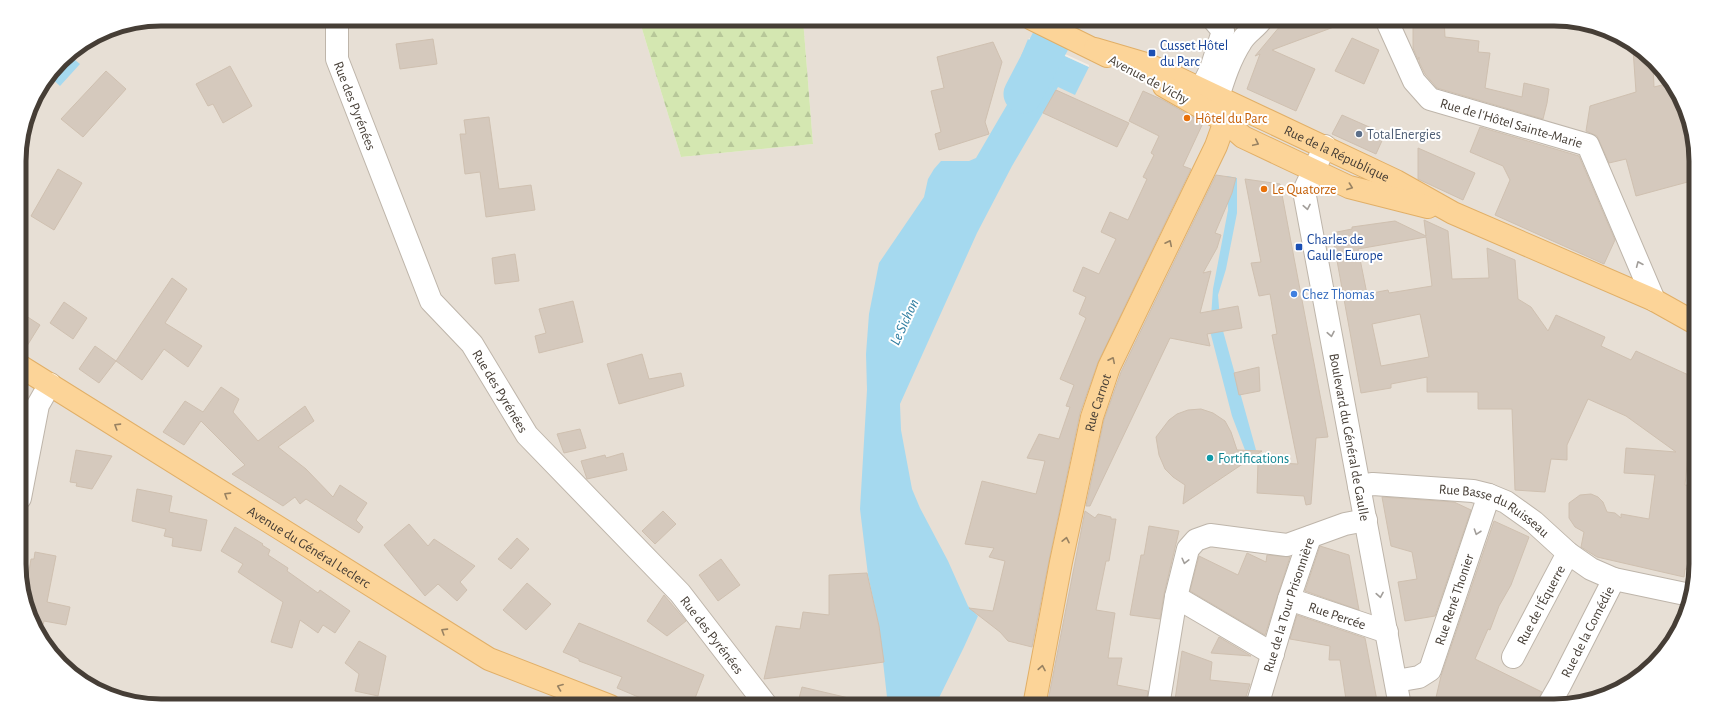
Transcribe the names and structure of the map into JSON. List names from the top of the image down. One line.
{"streets":{"main road":["Avenue de Vichy","Rue de la République","Rue Carnot","Avenue du Général Leclerc"],"street":["Rue des Pyrénées","Rue de l'Hôtel Sainte-Marie","Boulevard du Général de Gaulle","Rue Basse du Ruisseau","Rue René Thonier","Rue de l'Équerre","Rue de la Tour Prisonnière","Rue Percée","Rue de la Comédie"]},"crossings":[["Avenue de Vichy","Rue de la République"],["Avenue de Vichy","Rue Carnot"],["Rue de l'Hôtel Sainte-Marie","Rue de la République"],["Rue de la République","Rue Carnot"],["Rue de la République","Boulevard du Général de Gaulle"],["Boulevard du Général de Gaulle","Rue Basse du Ruisseau"],["Boulevard du Général de Gaulle","Rue René Thonier"],["Boulevard du Général de Gaulle","Rue de la Tour Prisonnière"],["Boulevard du Général de Gaulle","Rue Percée"],["Rue Basse du Ruisseau","Rue René Thonier"],["Rue Basse du Ruisseau","Rue de l'Équerre"],["Rue Basse du Ruisseau","Rue de la Comédie"],["Rue de la Tour Prisonnière","Rue Percée"]],"one_way":["Rue de l'Hôtel Sainte-Marie","Rue Carnot","Boulevard du Général de Gaulle","Avenue du Général Leclerc","Rue René Thonier"],"water":["Le Sichon"],"places":{"transit":["Cusset Hôtel du Parc","Charles de Gaulle Europe"],"other":["Hôtel du Parc","TotalEnergies","Le Quatorze","Chez Thomas","Fortifications"]}}
